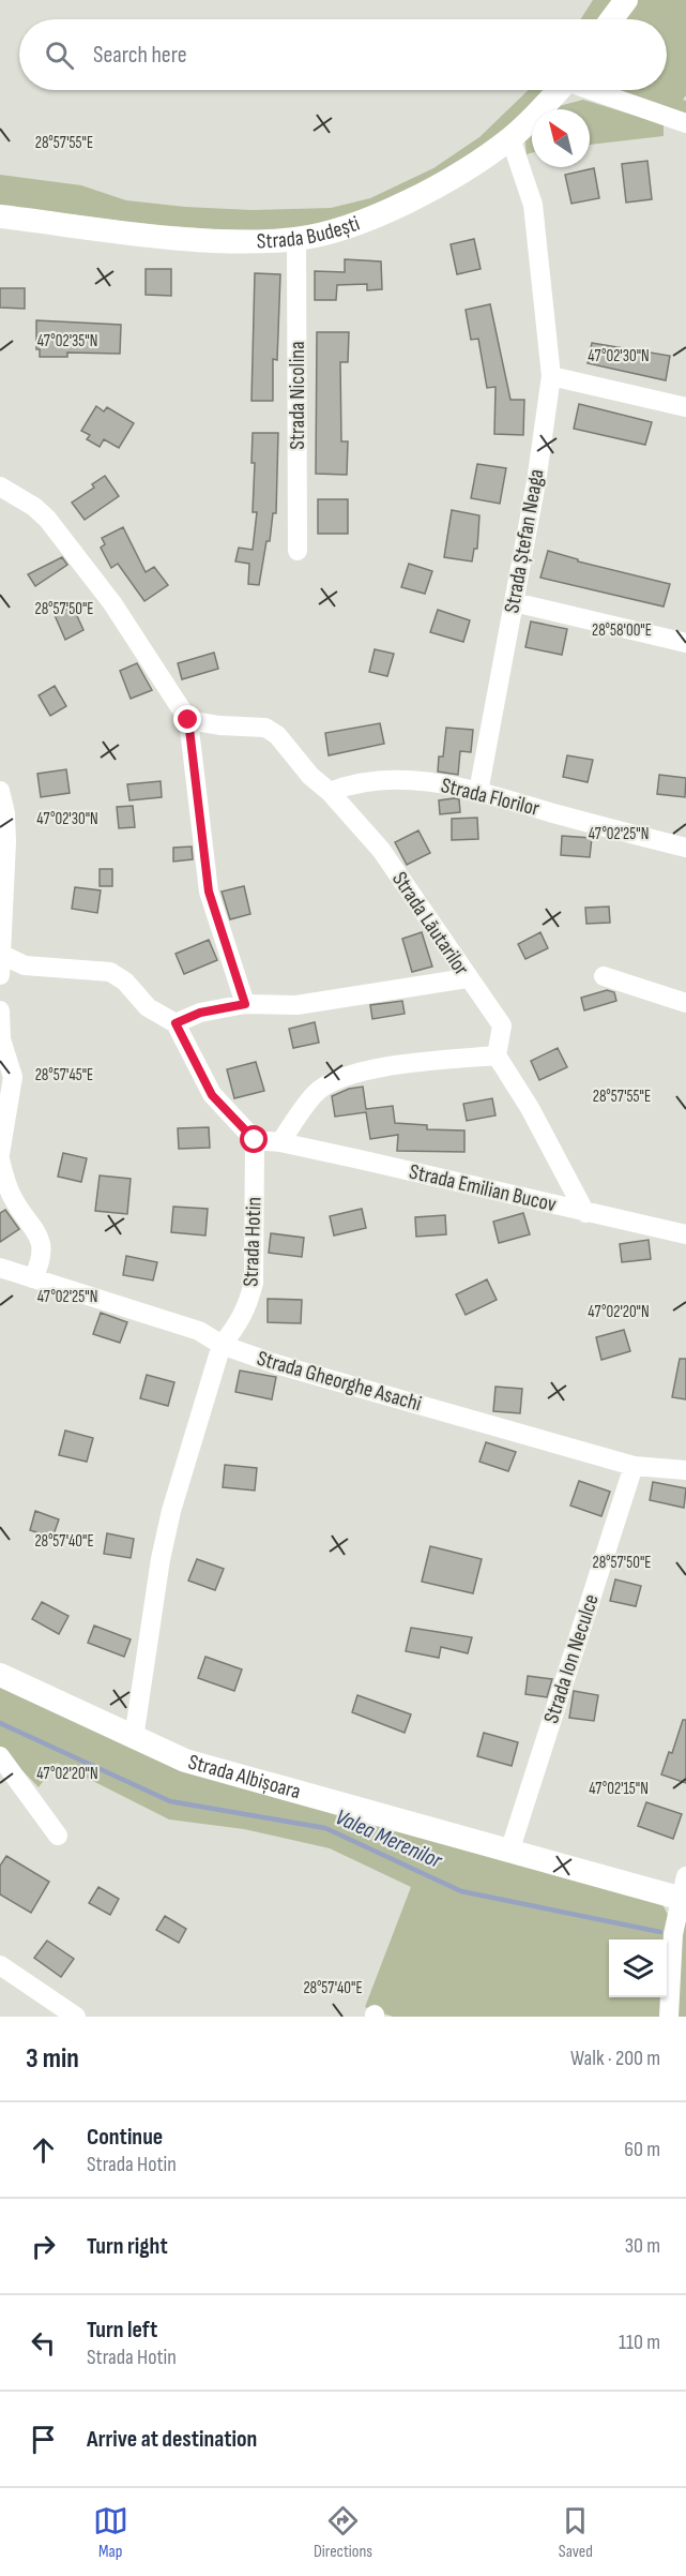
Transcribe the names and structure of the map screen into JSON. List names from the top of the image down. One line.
{"streets":{"street":["Strada Budești","Strada Nicolina","Strada Ștefan Neaga","Strada Florilor","Strada Lăutarilor","Strada Emilian Bucov","Strada Hotin","Strada Gheorghe Asachi","Strada Ion Neculce","Strada Albișoara"]},"crossings":[["Strada Budești","Strada Nicolina"],["Strada Budești","Strada Ștefan Neaga"],["Strada Ștefan Neaga","Strada Florilor"],["Strada Florilor","Strada Lăutarilor"],["Strada Emilian Bucov","Strada Hotin"],["Strada Hotin","Strada Gheorghe Asachi"],["Strada Hotin","Strada Albișoara"],["Strada Gheorghe Asachi","Strada Ion Neculce"],["Strada Ion Neculce","Strada Albișoara"]],"water":["Valea Merenilor"],"north":"top left","page":{"search":"Search here","heading":["3 min","Walk · 200 m"],"list":[["Continue","Strada Hotin","60 m"],["Turn right","30 m"],["Turn left","Strada Hotin","110 m"],"Arrive at destination"],"nav":["Map","Directions","Saved"]},"coordinates":["28°57'55\"E","47°02'35\"N","47°02'30\"N","28°57'50\"E","28°58'00\"E","47°02'25\"N","28°57'45\"E","47°02'20\"N","28°57'40\"E","47°02'15\"N"]}
